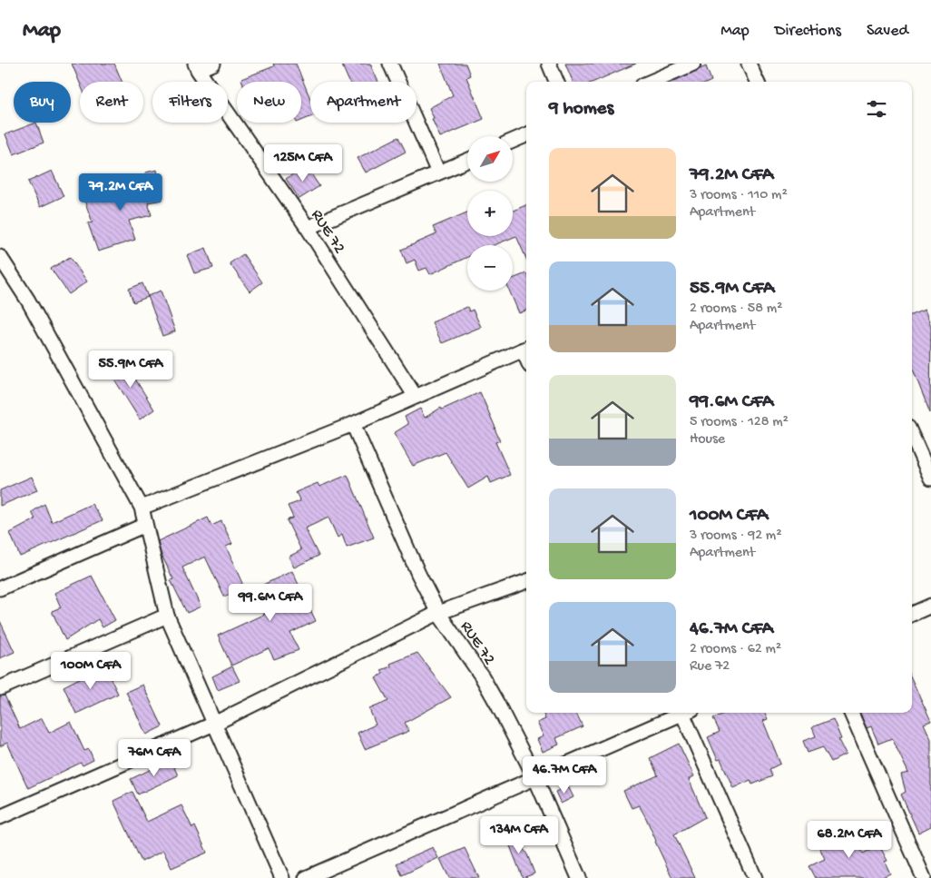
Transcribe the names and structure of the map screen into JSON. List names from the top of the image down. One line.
{"streets":{"street":["RUE 72"]},"north":"top right","page":{"header":"Map","nav":["Map","Directions","Saved"],"chip":["Buy","Rent","Filters","New","Apartment"],"heading":"9 homes","map_buttons":["+","−"],"list":[{"name":"79.2M CFA","note":"3 rooms · 110 m² · Apartment"},{"name":"55.9M CFA","note":"2 rooms · 58 m² · Apartment"},{"name":"99.6M CFA","note":"5 rooms · 128 m² · House"},{"name":"100M CFA","note":"3 rooms · 92 m² · Apartment"},{"name":"46.7M CFA","note":"2 rooms · 62 m² · Rue 72"}],"price":["125M CFA","79.2M CFA","55.9M CFA","99.6M CFA","100M CFA","76M CFA","46.7M CFA","134M CFA","68.2M CFA"]}}
